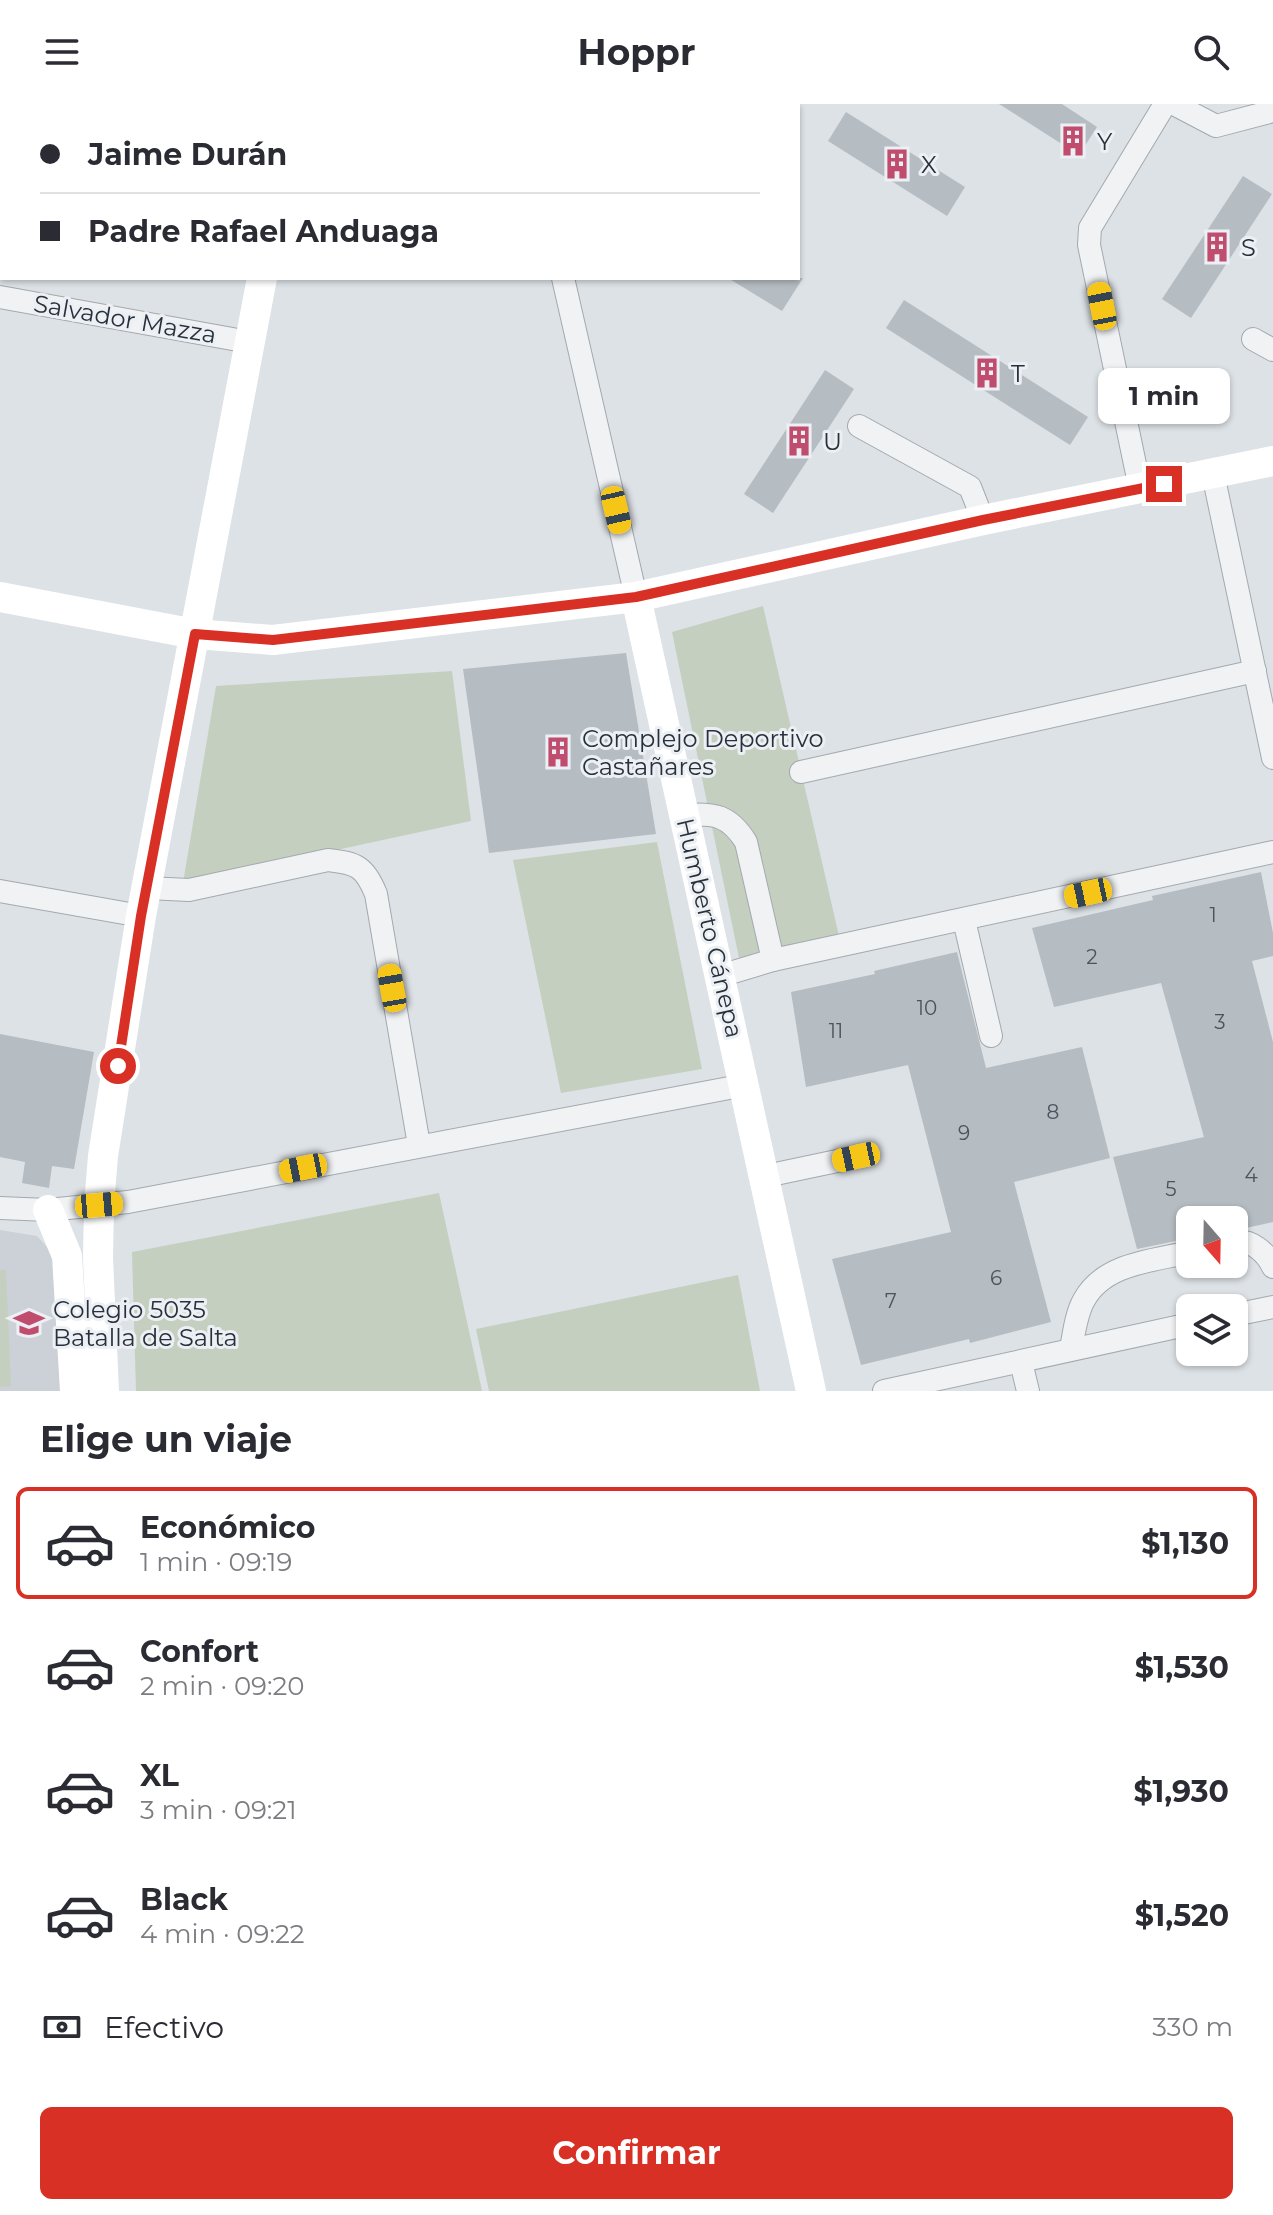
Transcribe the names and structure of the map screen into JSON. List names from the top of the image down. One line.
{"streets":{"street":["Salvador Mazza","Humberto Cánepa"]},"places":{"building":["Y","X","S","T","U","Complejo Deportivo Castañares"],"school or university":["Colegio 5035 Batalla de Salta"]},"house_numbers":["1","2","10","3","11","8","9","4","5","6","7"],"north":"bottom","page":{"header":"Hoppr","banner":["Jaime Durán","Padre Rafael Anduaga"],"bubble":"1 min","heading":"Elige un viaje","list":[{"name":"Económico","note":"1 min · 09:19","value":"$1,130"},{"name":"Confort","note":"2 min · 09:20","value":"$1,530"},{"name":"XL","note":"3 min · 09:21","value":"$1,930"},{"name":"Black","note":"4 min · 09:22","value":"$1,520"}],"pay":["Efectivo","330 m"],"buttons":"Confirmar"}}
